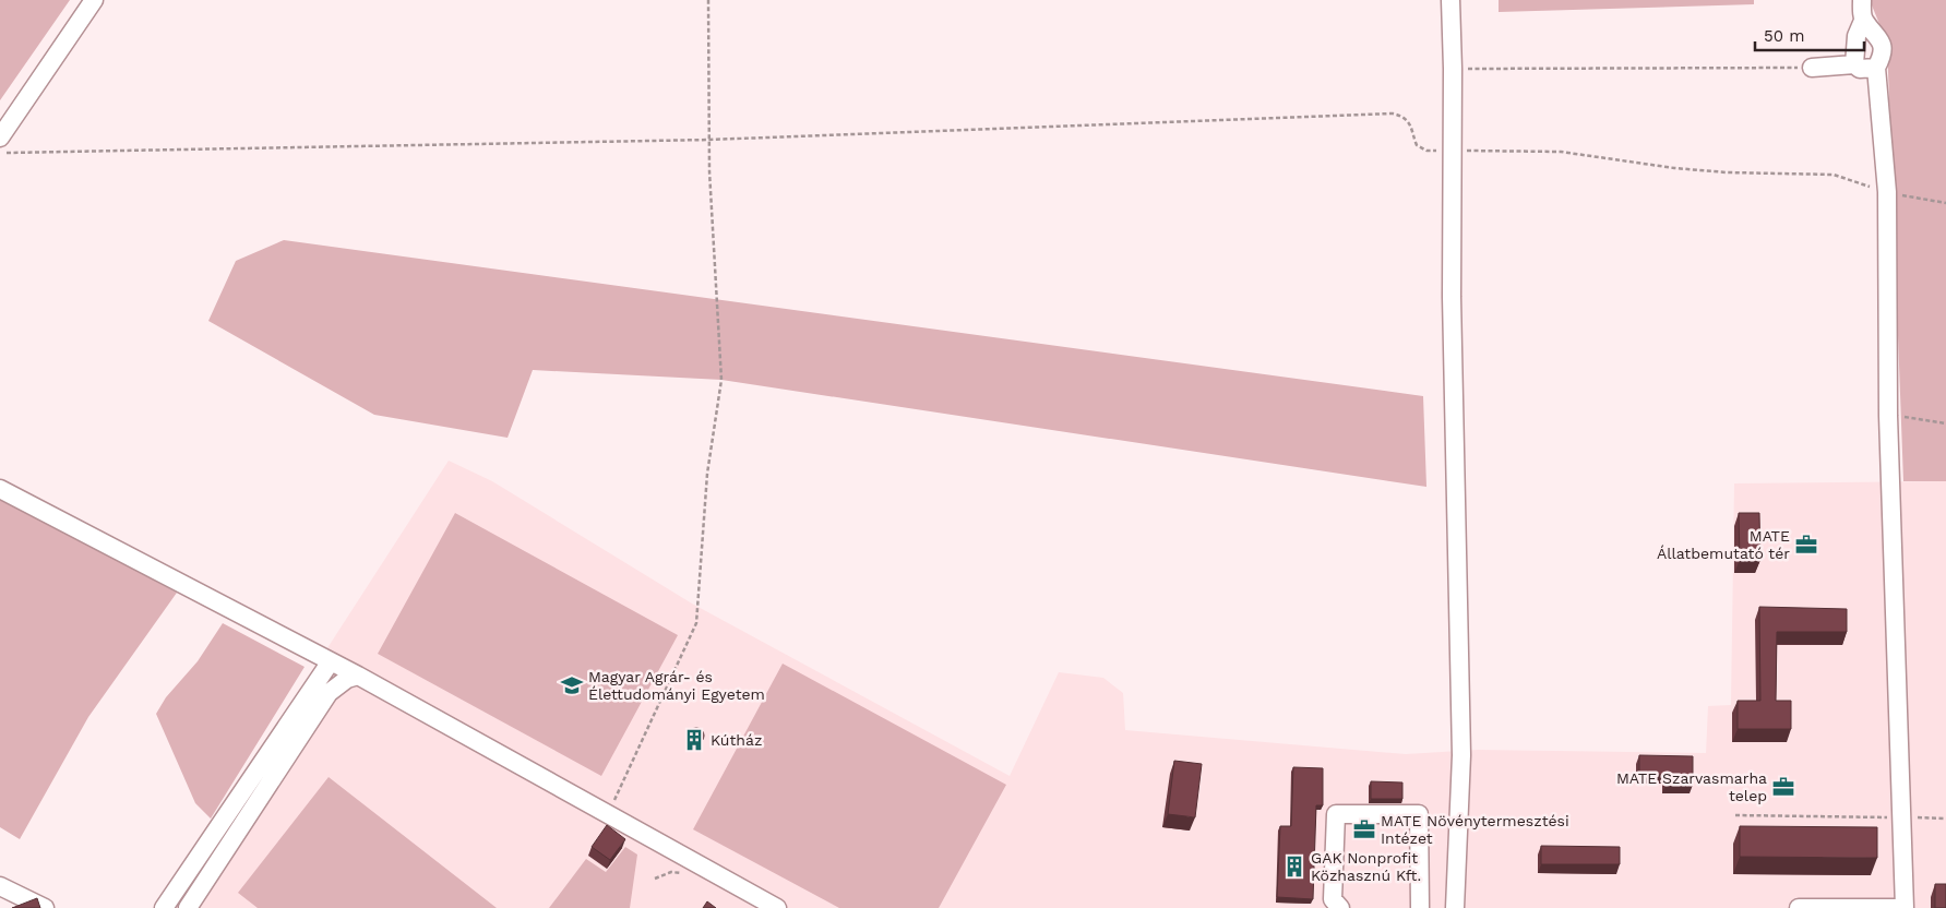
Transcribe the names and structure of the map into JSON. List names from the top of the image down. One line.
{"places":{"office":["MATE Állatbemutató tér","MATE Szarvasmarha telep","MATE Növénytermesztési Intézet"],"school or university":["Magyar Agrár- és Élettudományi Egyetem"],"building":["Kútház","GAK Nonprofit Közhasznú Kft."]},"scale_bar":"50 m"}
